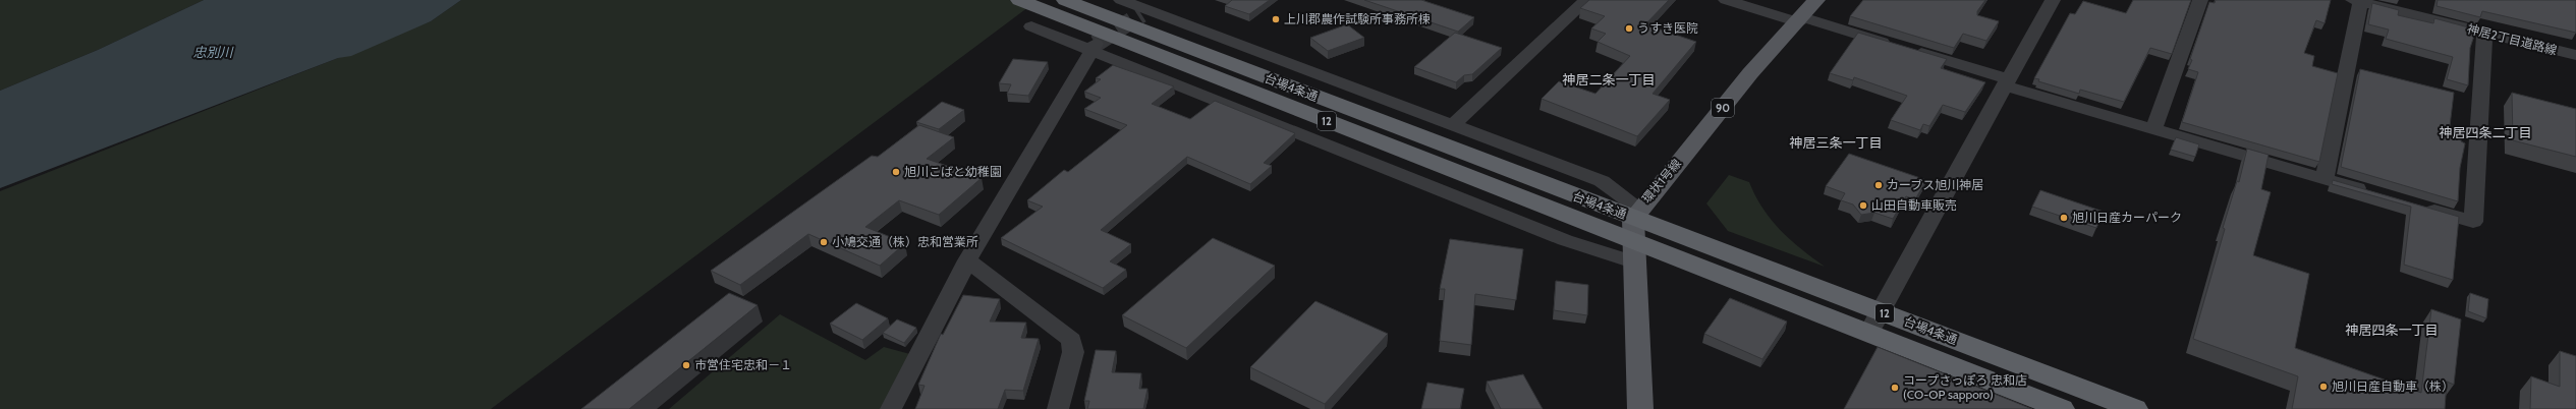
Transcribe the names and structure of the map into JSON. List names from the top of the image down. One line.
{"streets":{"highway":["台場4条通","12"],"main road":["90","環状1号線"],"street":["神居2丁目道路線"]},"crossings":[["台場4条通","環状1号線"]],"districts":["神居二条一丁目","神居四条二丁目","神居三条一丁目","神居四条一丁目"],"water":["忠別川"],"places":["上川郡農作試験所事務所棟","うすき医院","旭川こばと幼稚園","カーブス旭川神居","山田自動車販売","旭川日産カーパーク","小鳩交通（株）忠和営業所","市営住宅忠和－１","旭川日産自動車（株）","コープさっぽろ 忠和店 (CO-OP sapporo)"]}
